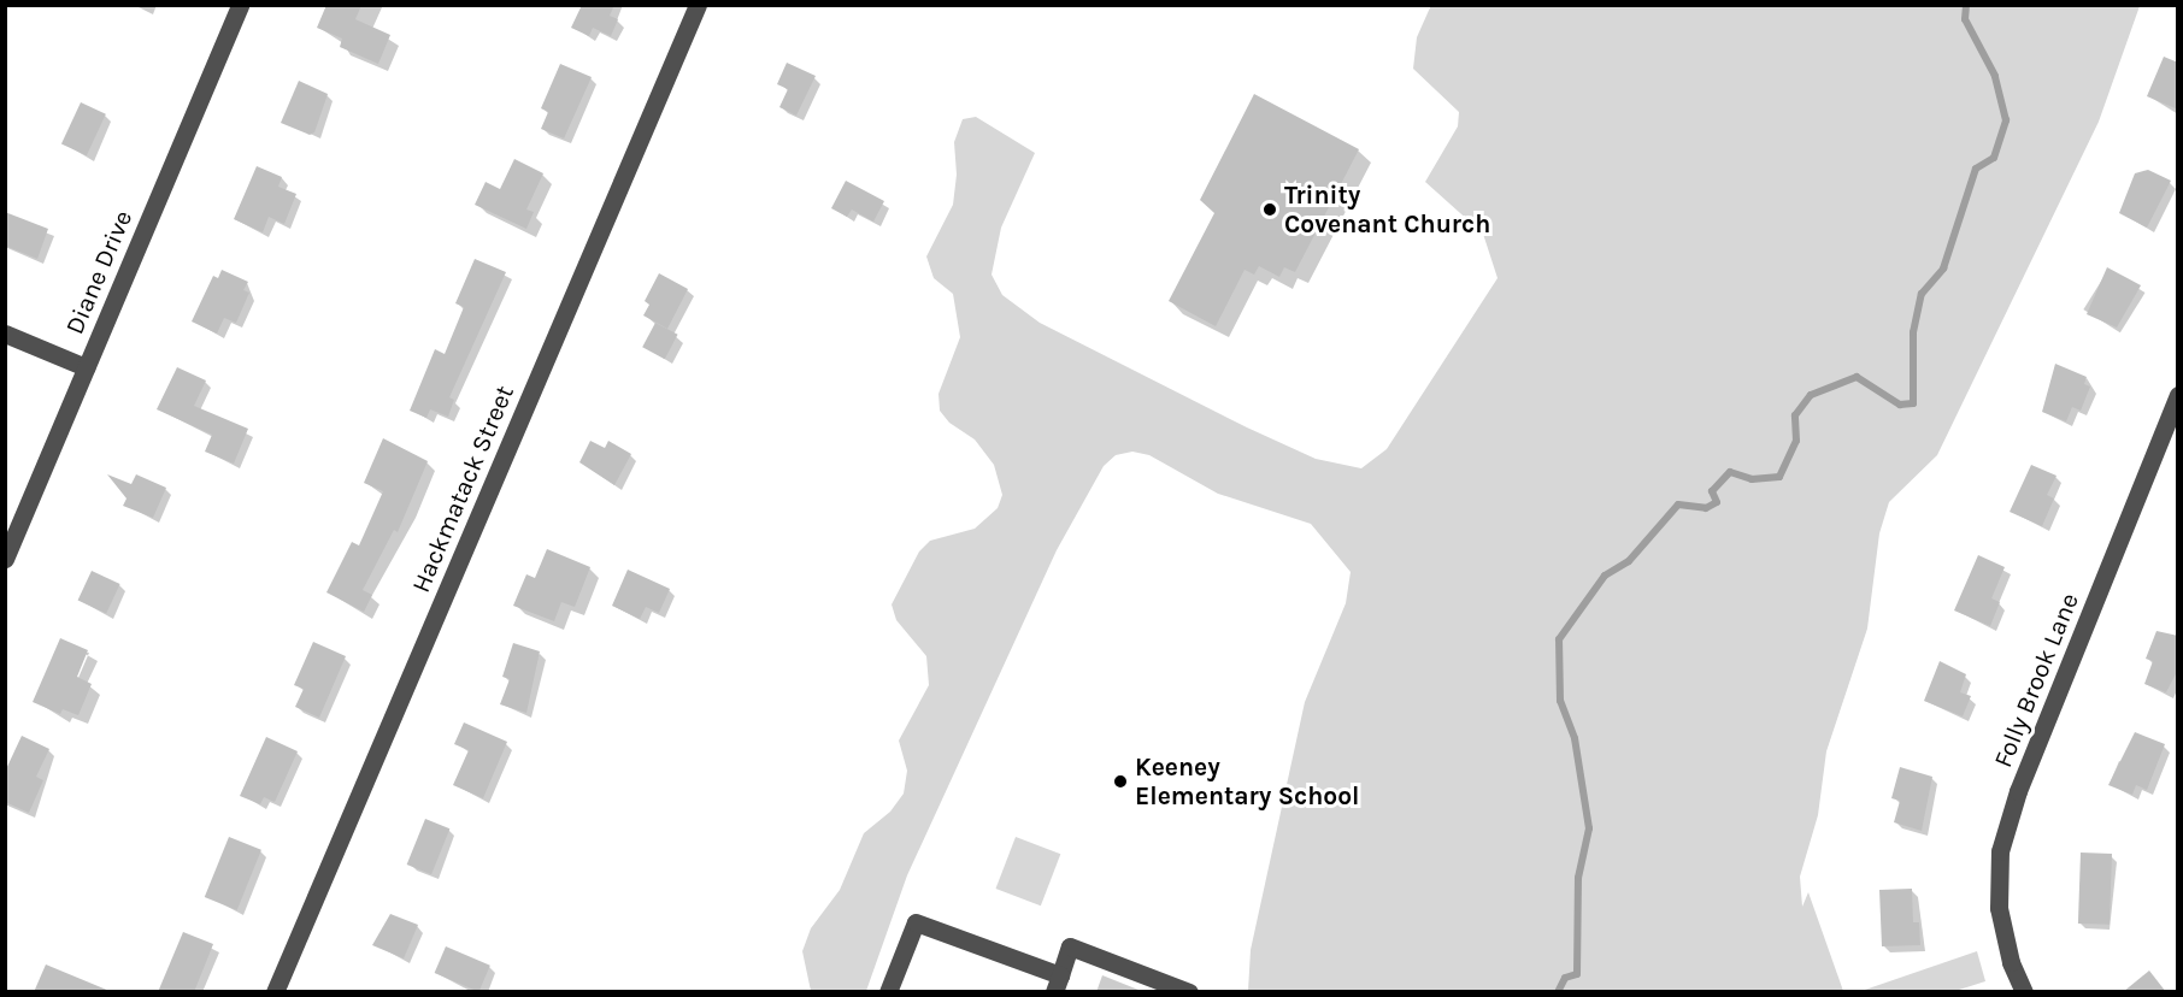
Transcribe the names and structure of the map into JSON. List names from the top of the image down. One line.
{"streets":{"street":["Diane Drive","Hackmatack Street","Folly Brook Lane"]},"places":["Trinity Covenant Church","Keeney Elementary School"]}
